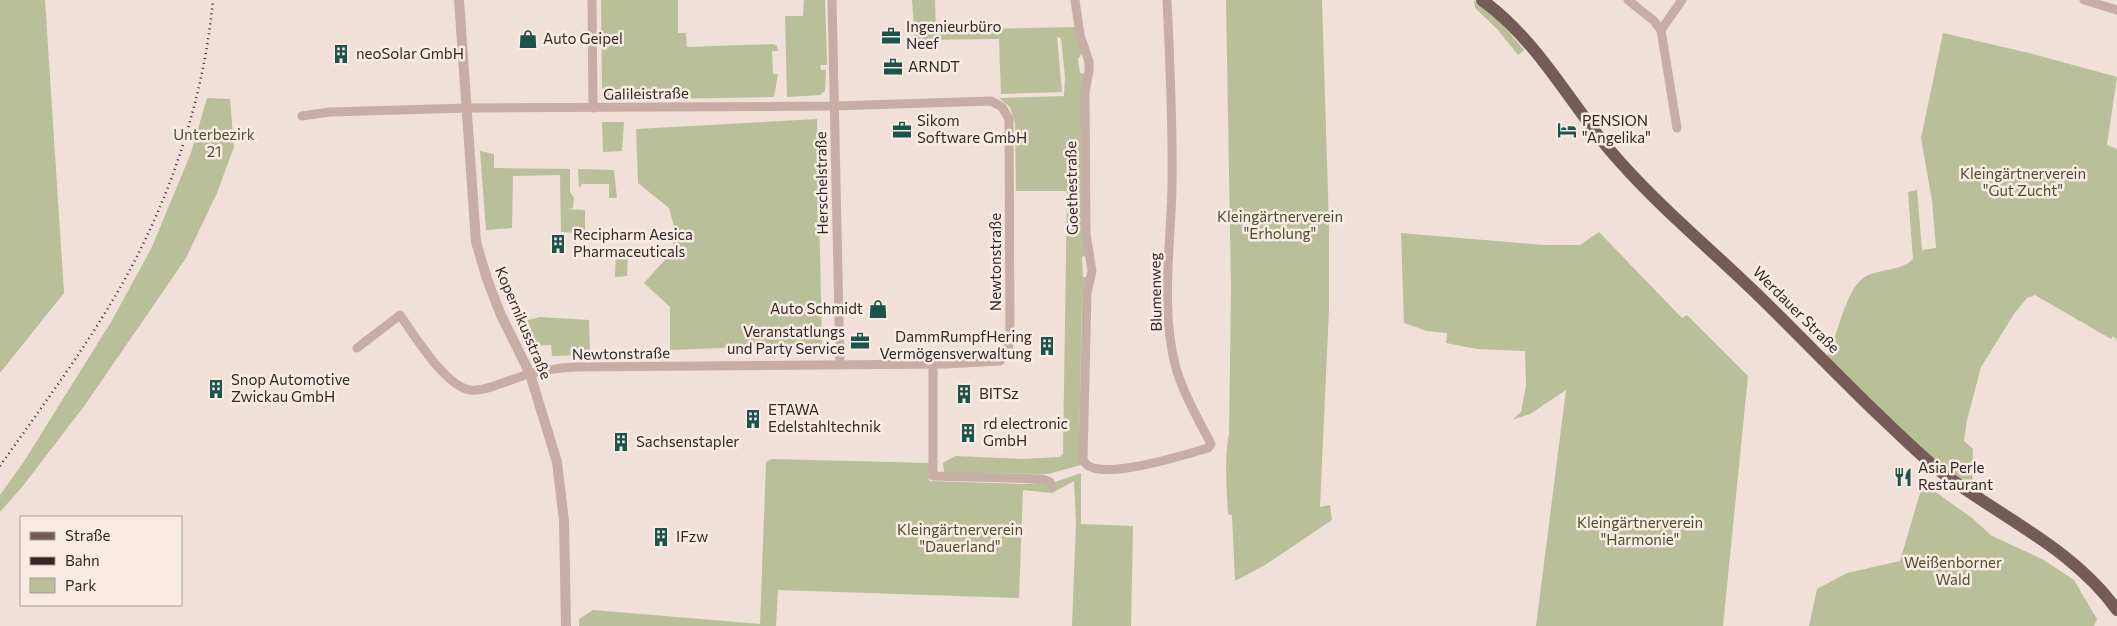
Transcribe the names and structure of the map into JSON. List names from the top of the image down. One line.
{"streets":{"main road":["Werdauer Straße"],"street":["Galileistraße","Herschelstraße","Goethestraße","Newtonstraße","Blumenweg","Kopernikusstraße"]},"crossings":[["Galileistraße","Herschelstraße"],["Galileistraße","Newtonstraße"],["Galileistraße","Kopernikusstraße"],["Herschelstraße","Newtonstraße"],["Goethestraße","Blumenweg"],["Newtonstraße","Kopernikusstraße"]],"parks":["Unterbezirk 21","Kleingärtnerverein \"Gut Zucht\"","Kleingärtnerverein \"Erholung\"","Kleingärtnerverein \"Harmonie\"","Kleingärtnerverein \"Dauerland\"","Weißenborner Wald"],"places":{"office":["Ingenieurbüro Neef","ARNDT","Sikom Software GmbH","Veranstatlungs und Party Service"],"shop":["Auto Geipel","Auto Schmidt"],"building":["neoSolar GmbH","Recipharm Aesica Pharmaceuticals","DammRumpfHering Vermögensverwaltung","Snop Automotive Zwickau GmbH","BITSz","ETAWA Edelstahltechnik","rd electronic GmbH","Sachsenstapler","IFzw"],"hotel":["PENSION \"Angelika\""],"restaurant":["Asia Perle Restaurant"]},"legend":["Straße","Bahn","Park"]}
